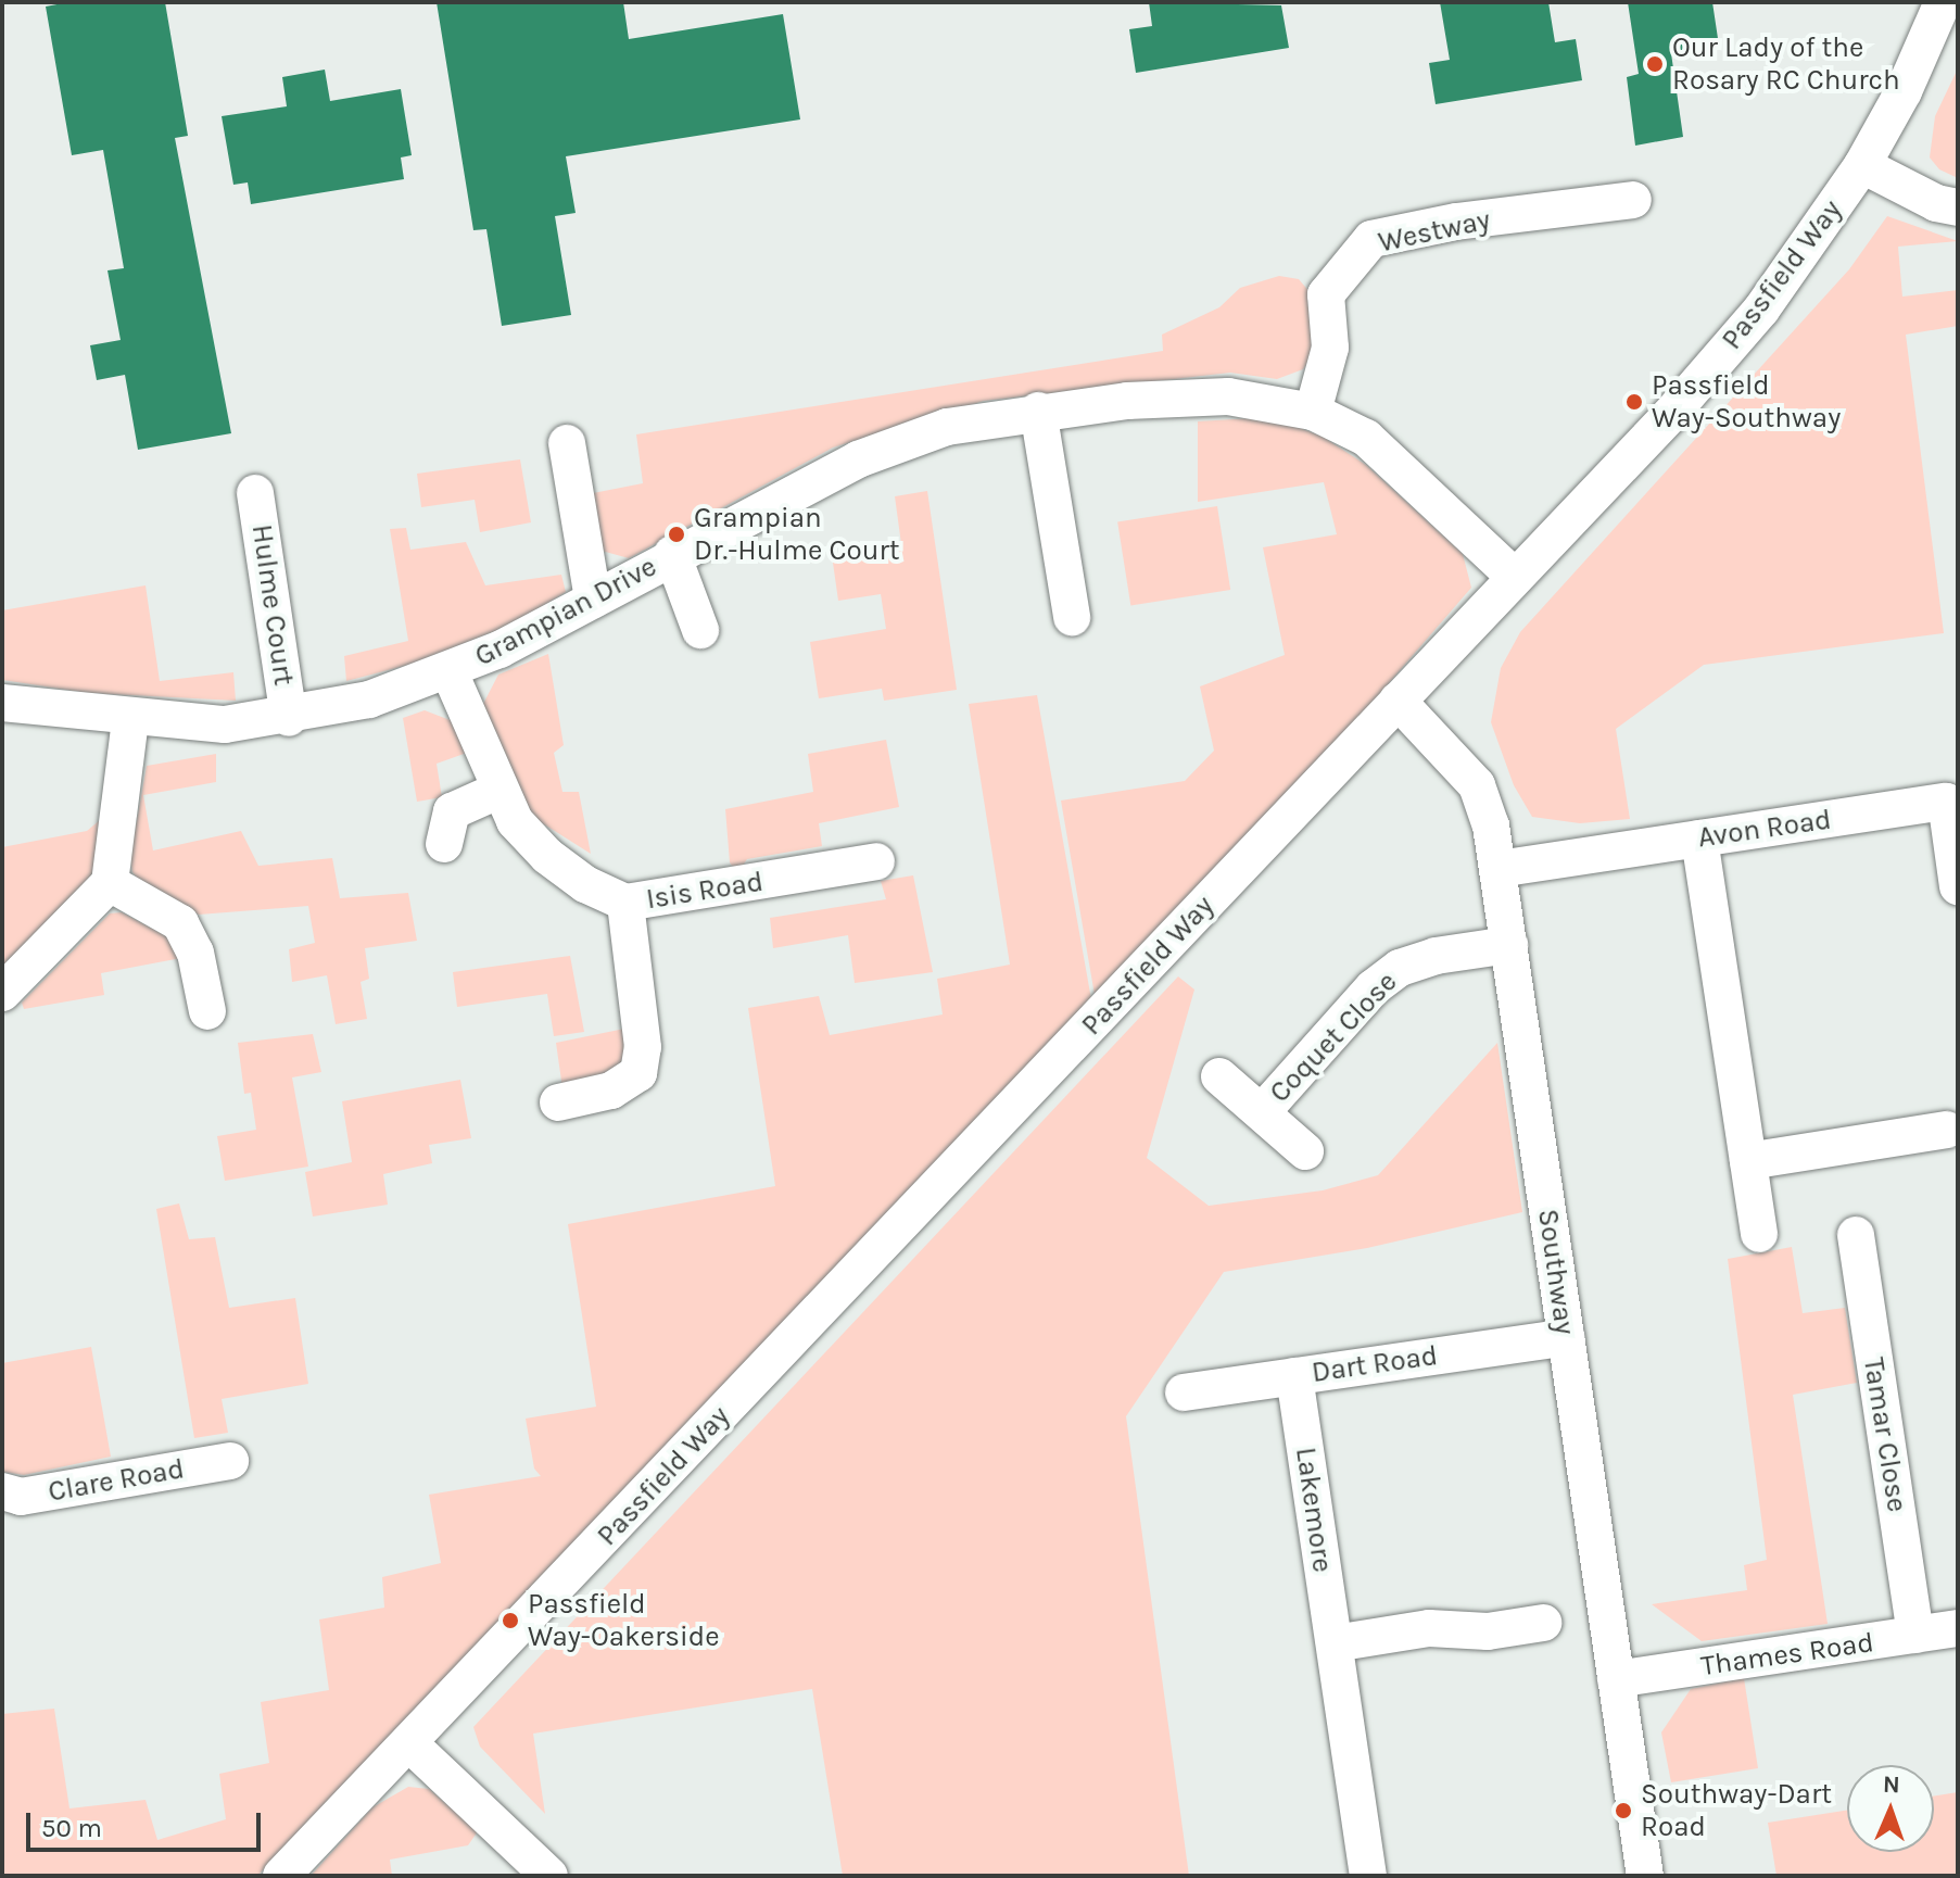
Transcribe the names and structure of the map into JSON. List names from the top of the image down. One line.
{"streets":{"street":["Westway","Passfield Way","Hulme Court","Grampian Drive","Avon Road","Isis Road","Coquet Close","Southway","Dart Road","Tamar Close","Clare Road","Lakemore","Thames Road"]},"crossings":[["Westway","Grampian Drive"],["Passfield Way","Grampian Drive"],["Passfield Way","Southway"],["Hulme Court","Grampian Drive"],["Grampian Drive","Isis Road"],["Avon Road","Southway"],["Coquet Close","Southway"],["Southway","Dart Road"],["Southway","Thames Road"],["Dart Road","Lakemore"],["Tamar Close","Thames Road"]],"places":["Our Lady of the Rosary RC Church","Passfield Way-Southway","Grampian Dr.-Hulme Court","Passfield Way-Oakerside","Southway-Dart Road"],"scale_bar":"50 m","north":"top"}
